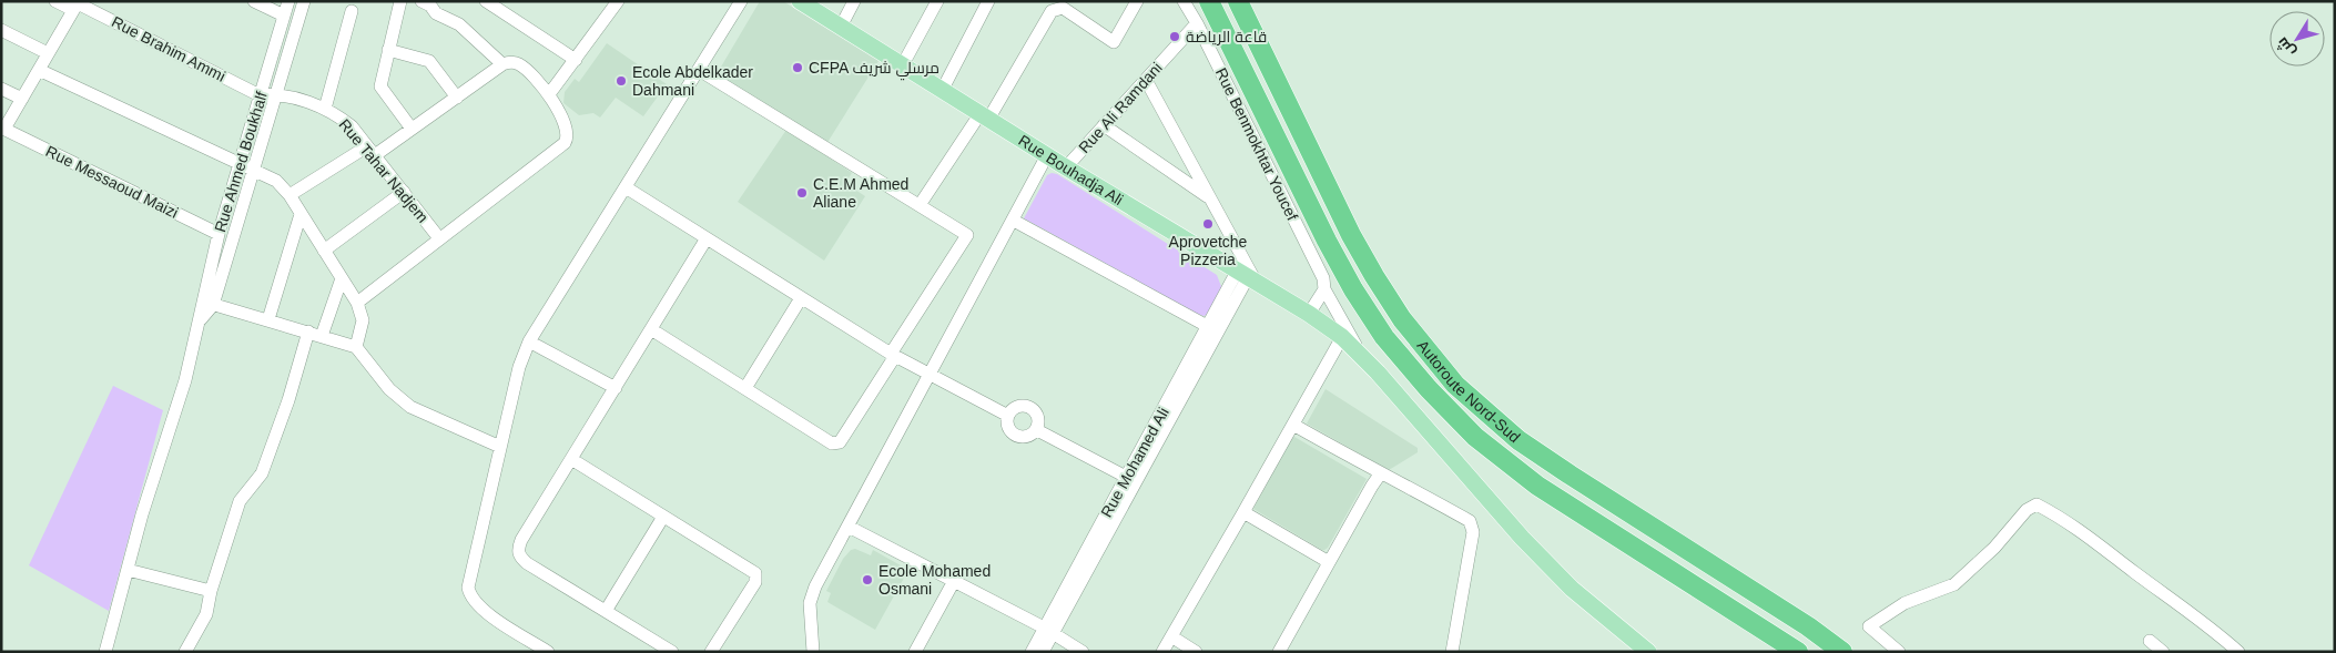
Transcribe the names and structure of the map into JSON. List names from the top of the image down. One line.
{"streets":{"highway":["Autoroute Nord-Sud"],"main road":["Rue Bouhadja Ali"],"street":["Rue Brahim Ammi","Rue Ali Ramdani","Rue Benmokhtar Youcef","Rue Ahmed Boukhalf","Rue Tahar Nadjem","Rue Messaoud Maizi","Rue Mohamed Ali"]},"crossings":[["Rue Brahim Ammi","Rue Ahmed Boukhalf"],["Rue Brahim Ammi","Rue Tahar Nadjem"],["Rue Ali Ramdani","Rue Benmokhtar Youcef"],["Rue Ali Ramdani","Rue Bouhadja Ali"],["Rue Benmokhtar Youcef","Rue Bouhadja Ali"],["Rue Ahmed Boukhalf","Rue Tahar Nadjem"],["Rue Ahmed Boukhalf","Rue Messaoud Maizi"],["Rue Bouhadja Ali","Rue Mohamed Ali"]],"places":["قاعة الرياضة","CFPA مرسلي شريف","Ecole Abdelkader Dahmani","C.E.M Ahmed Aliane","Aprovetche Pizzeria","Ecole Mohamed Osmani"],"north":"bottom left"}
